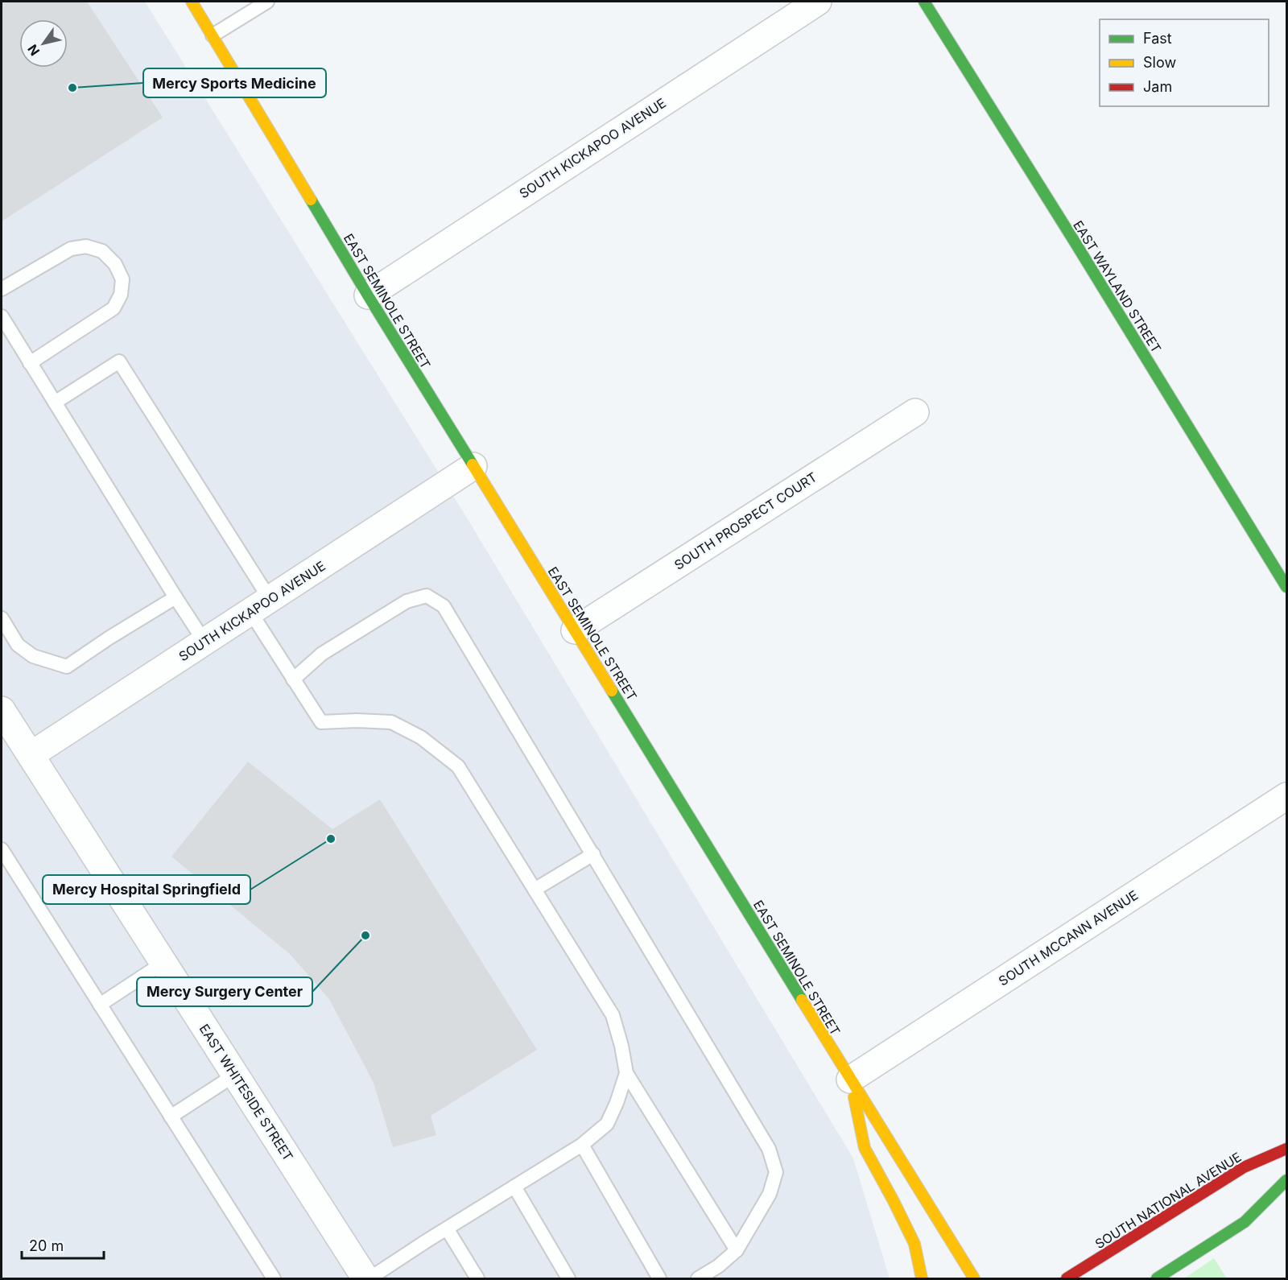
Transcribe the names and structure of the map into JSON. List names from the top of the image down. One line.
{"streets":{"street":["SOUTH KICKAPOO AVENUE","EAST WAYLAND STREET","EAST SEMINOLE STREET","SOUTH PROSPECT COURT","SOUTH MCCANN AVENUE","EAST WHITESIDE STREET","SOUTH NATIONAL AVENUE"]},"crossings":[["SOUTH KICKAPOO AVENUE","EAST SEMINOLE STREET"],["SOUTH KICKAPOO AVENUE","EAST WHITESIDE STREET"],["EAST SEMINOLE STREET","SOUTH PROSPECT COURT"],["EAST SEMINOLE STREET","SOUTH MCCANN AVENUE"]],"places":["Mercy Sports Medicine","Mercy Hospital Springfield","Mercy Surgery Center"],"legend":["Fast","Slow","Jam"],"scale_bar":"20 m","north":"bottom left"}
